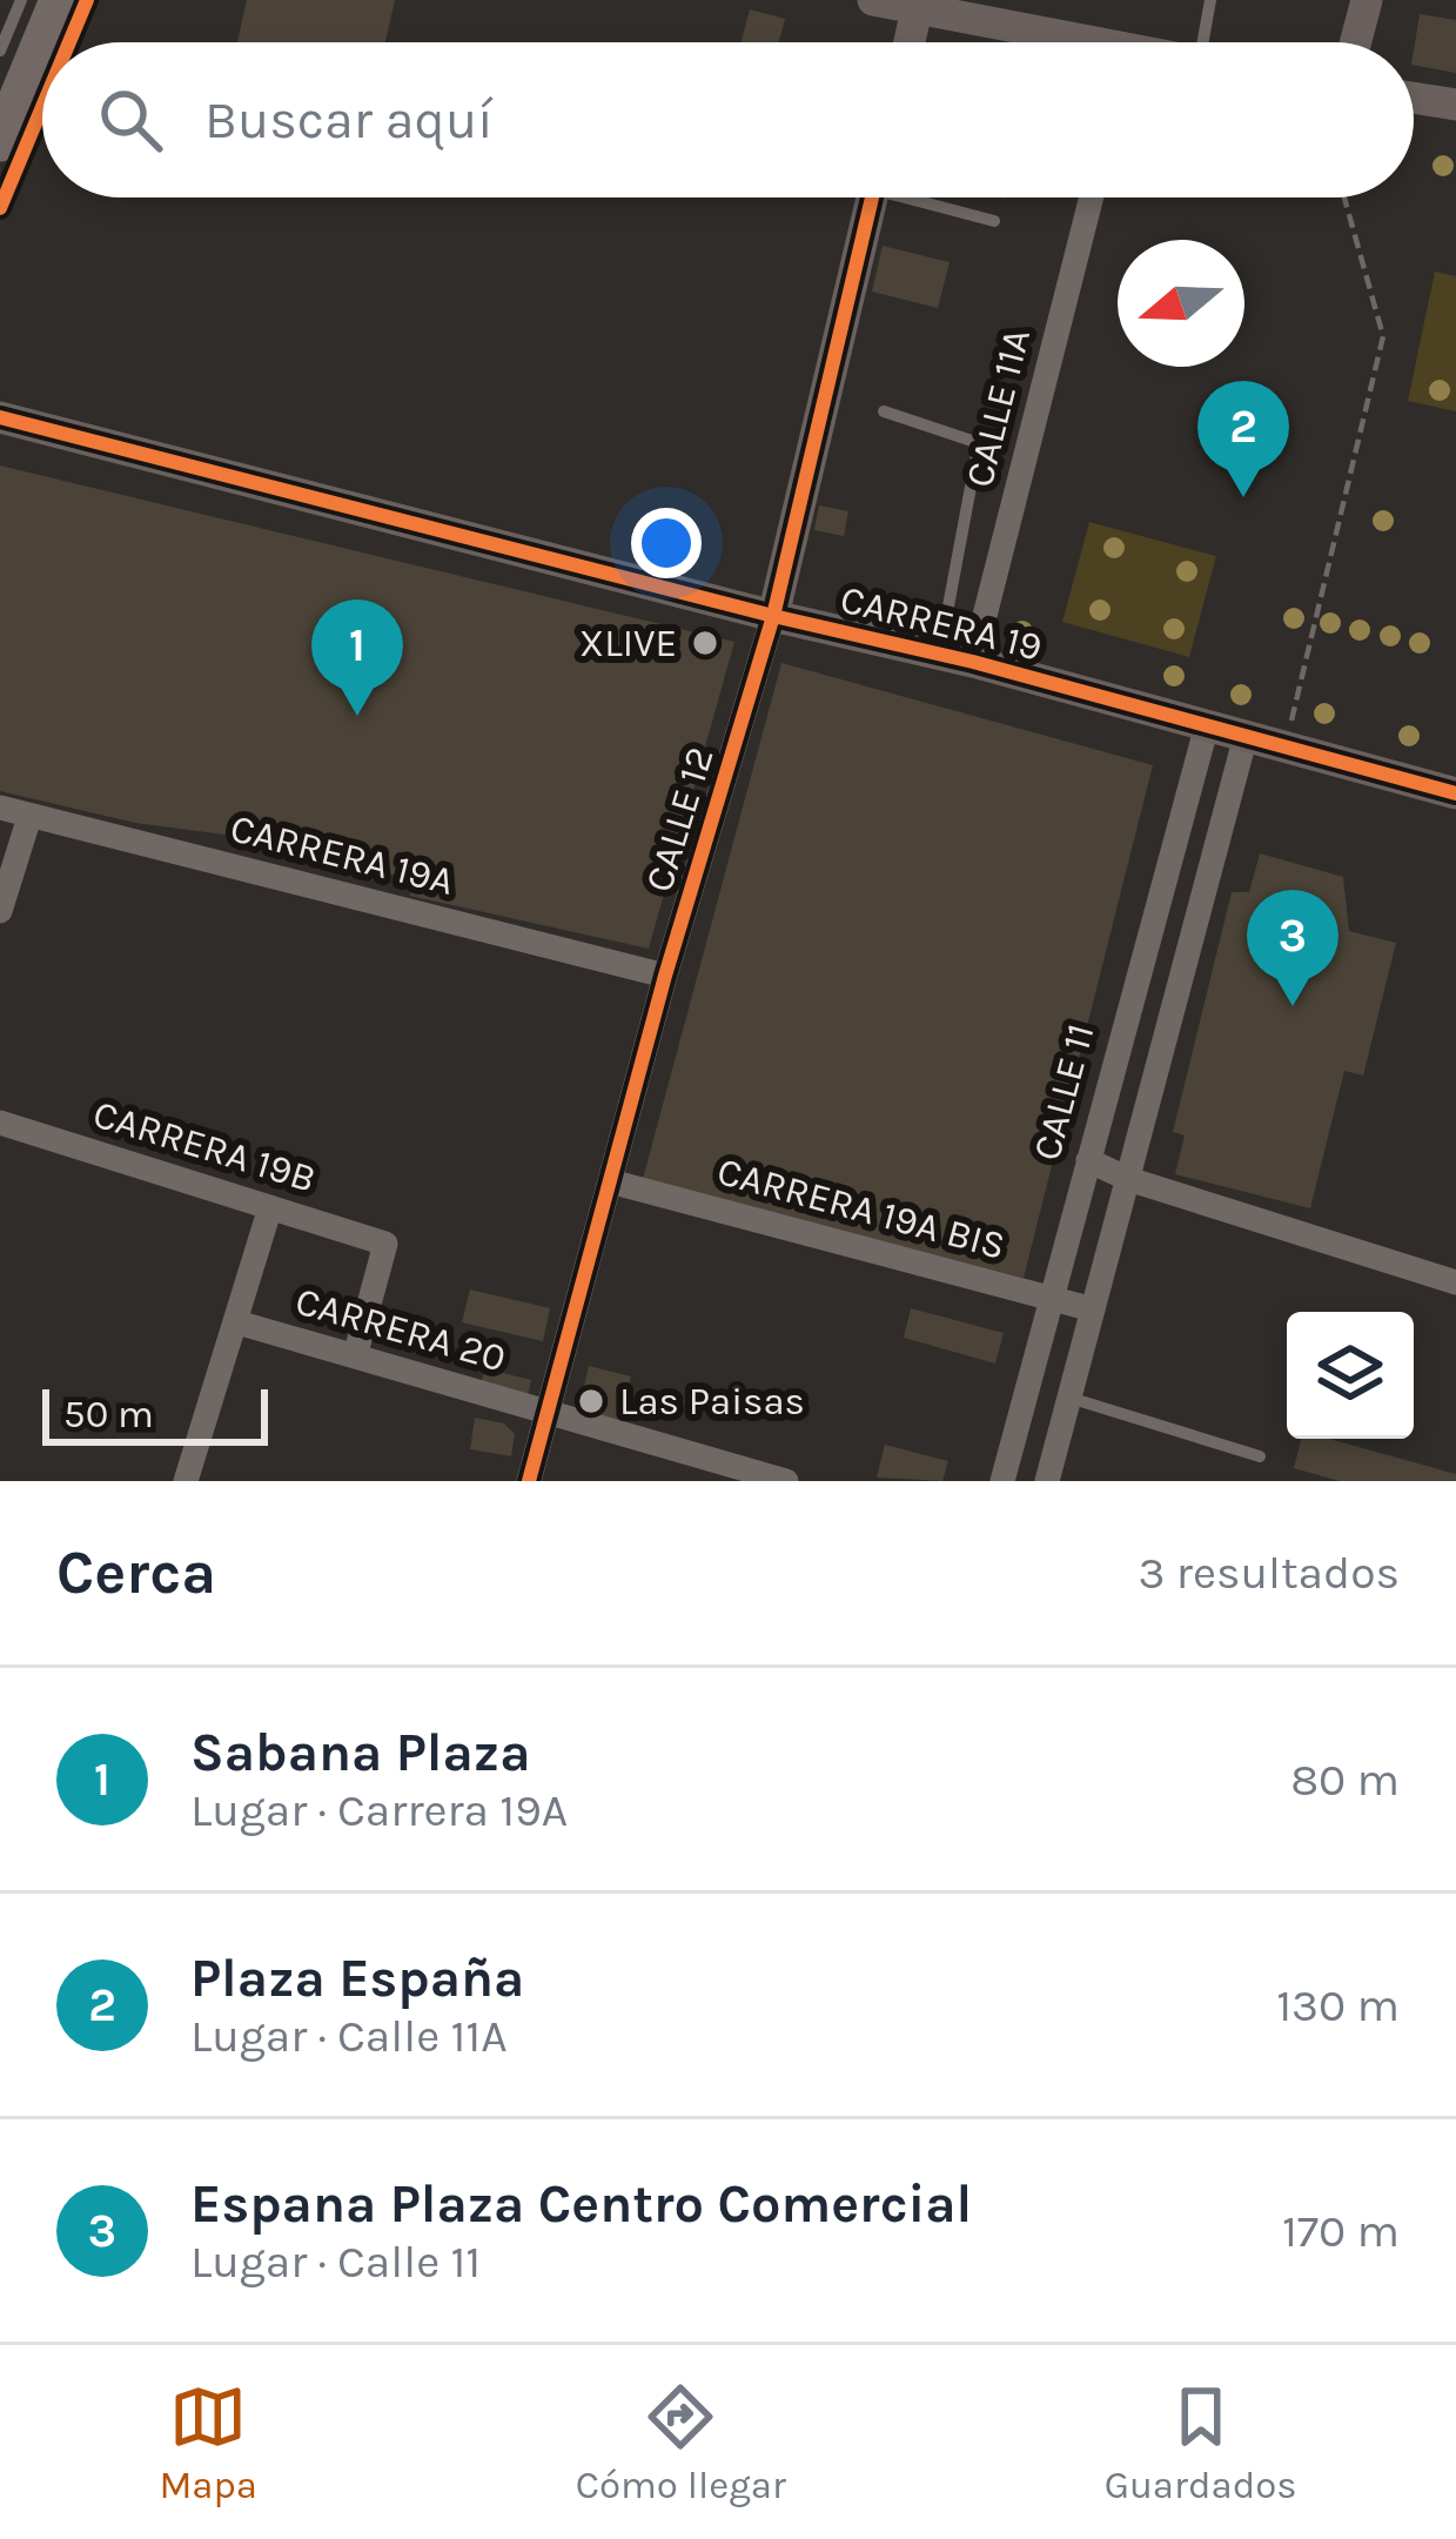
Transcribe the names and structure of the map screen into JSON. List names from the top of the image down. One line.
{"streets":{"street":["CALLE 11A","CARRERA 19","CALLE 12","CARRERA 19A","CALLE 11","CARRERA 19B","CARRERA 19A BIS","CARRERA 20"]},"crossings":[["CALLE 11A","CARRERA 19"],["CARRERA 19","CALLE 12"],["CARRERA 19","CALLE 11"],["CALLE 12","CARRERA 19A"],["CALLE 12","CARRERA 19A BIS"],["CALLE 12","CARRERA 20"],["CALLE 11","CARRERA 19A BIS"],["CARRERA 19B","CARRERA 20"]],"places":["XLIVE","Las Paisas"],"scale_bar":"50 m","north":"left","page":{"search":"Buscar aquí","pins":["2","1","3"],"scale":"50 m","heading":["Cerca","3 resultados"],"list":[{"mark":"1","name":"Sabana Plaza","note":"Lugar · Carrera 19A","value":"80 m"},{"mark":"2","name":"Plaza España","note":"Lugar · Calle 11A","value":"130 m"},{"mark":"3","name":"Espana Plaza Centro Comercial","note":"Lugar · Calle 11","value":"170 m"}],"nav":["Mapa","Cómo llegar","Guardados"]}}
